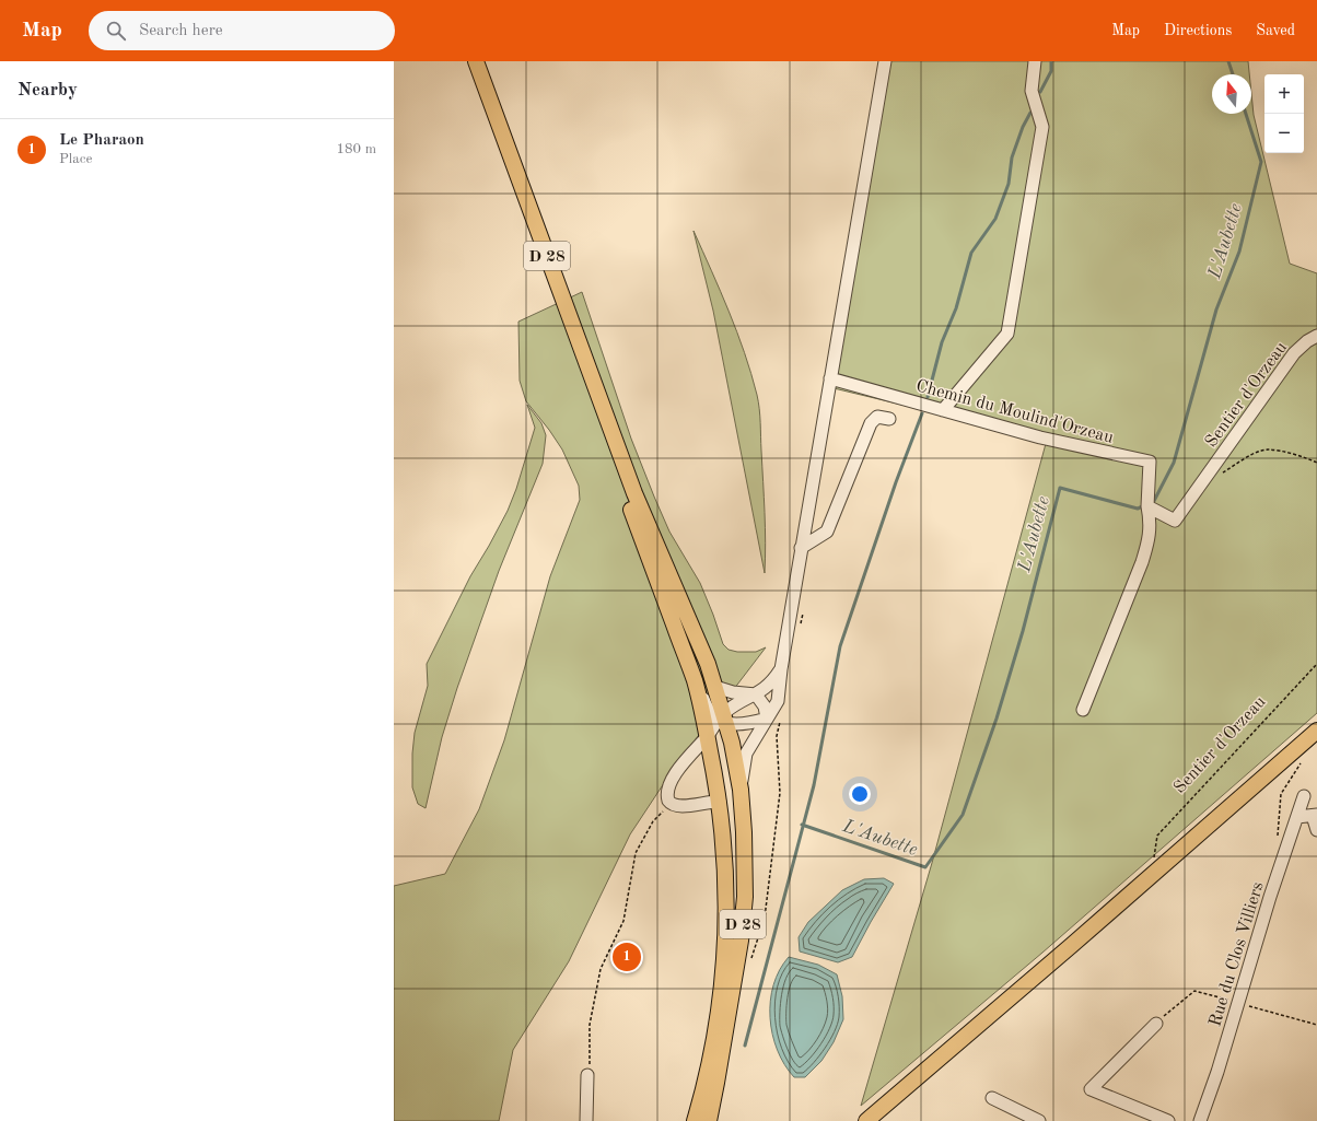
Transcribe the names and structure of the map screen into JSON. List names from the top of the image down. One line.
{"streets":{"main road":["D 28"],"street":["Sentier d'Orzeau","Chemin du Moulind'Orzeau","Rue du Clos Villiers"]},"crossings":[["Sentier d'Orzeau","Chemin du Moulind'Orzeau"]],"water":["L'Aubette"],"north":"top","page":{"header":"Map","search":"Search here","nav":["Map","Directions","Saved"],"heading":"Nearby","map_buttons":["+","−"],"list":[{"mark":"1","name":"Le Pharaon","note":"Place","value":"180 m"}],"pins":"1"}}
